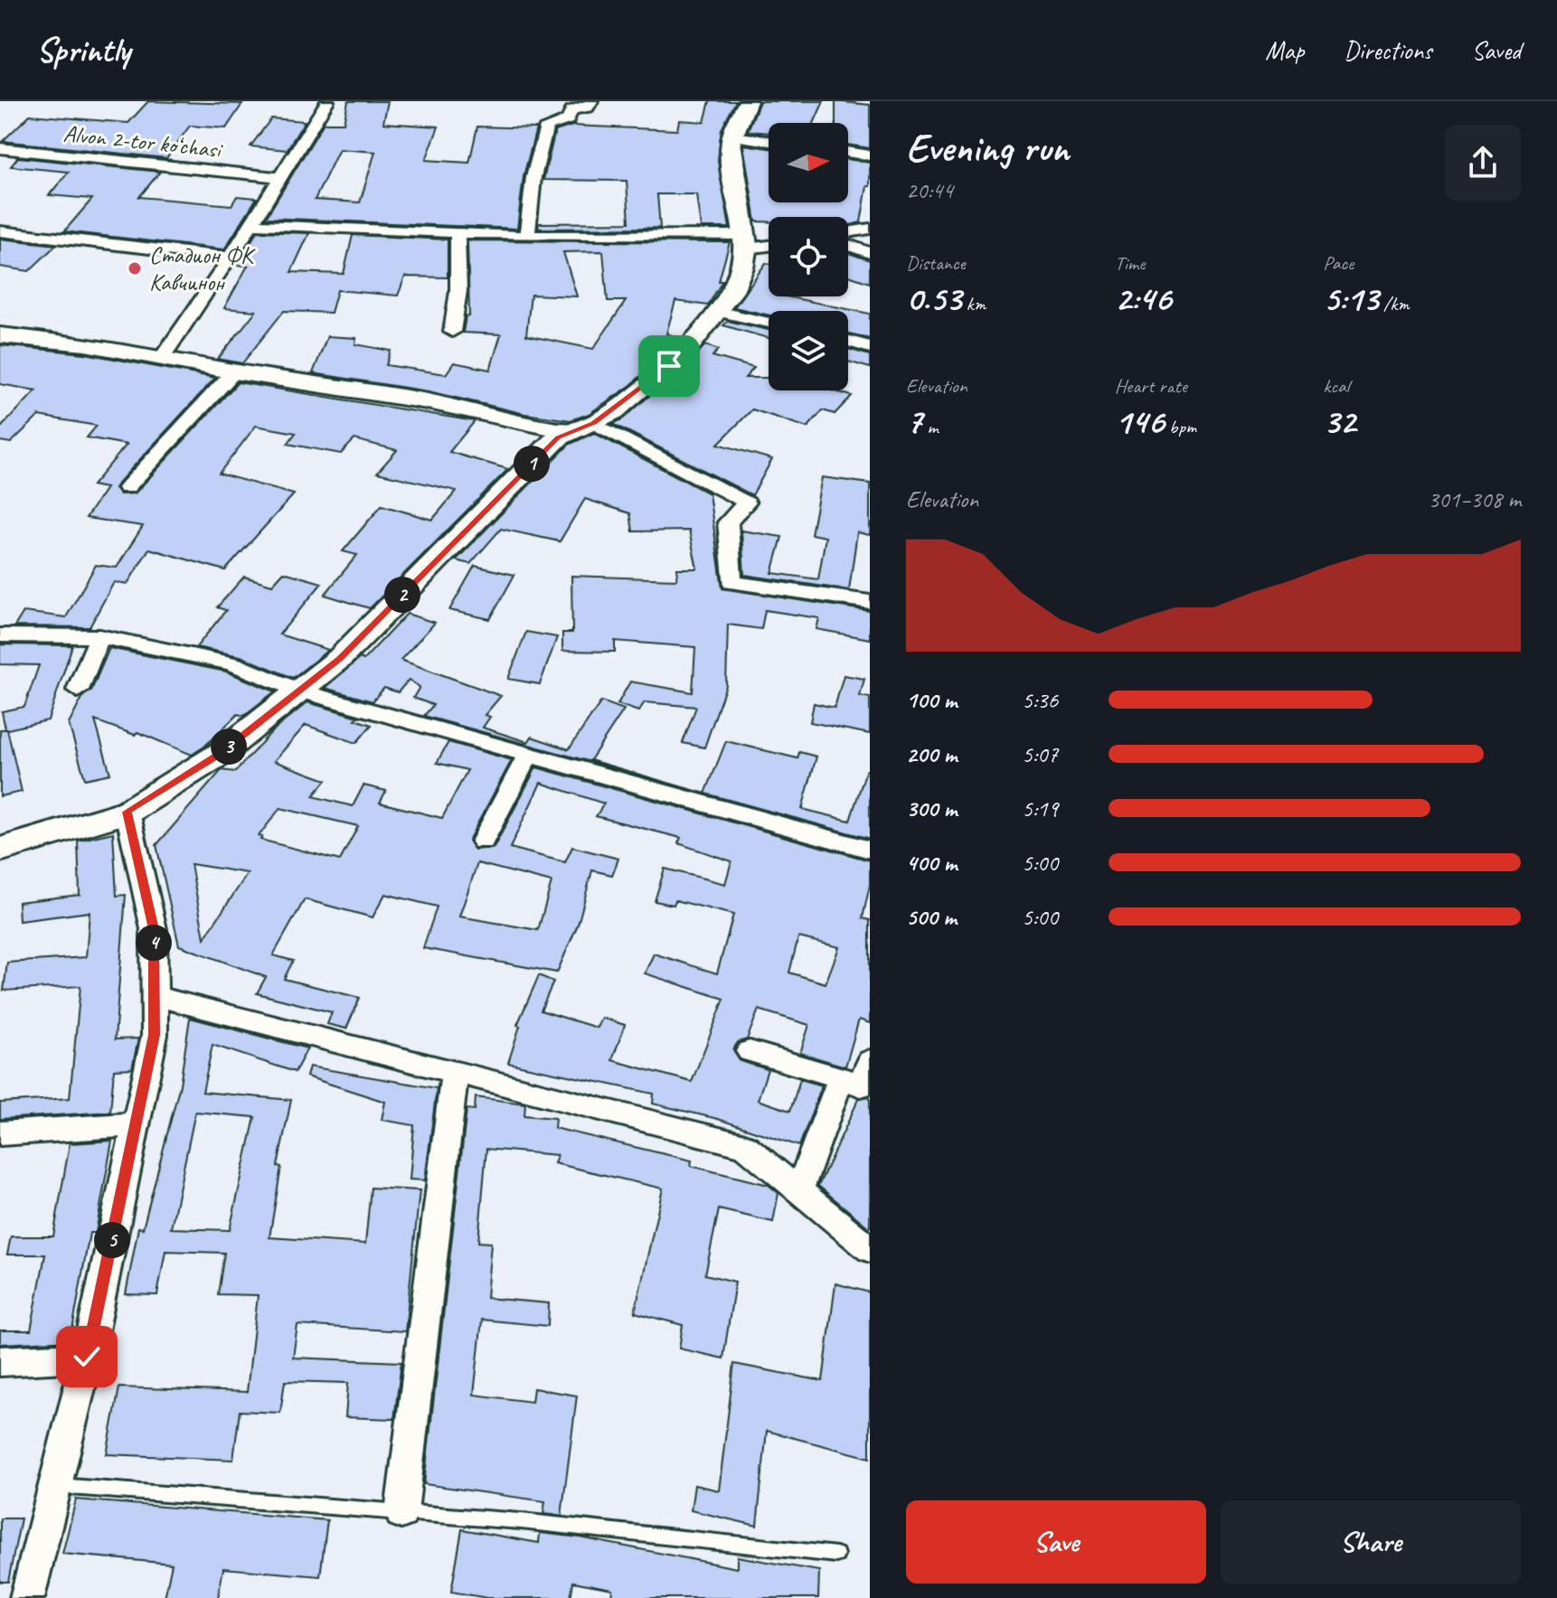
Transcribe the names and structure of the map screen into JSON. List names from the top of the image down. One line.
{"streets":{"street":["Alvon 2-tor ko‘chasi"]},"places":["Стадион ФК Кавчинон"],"north":"right","page":{"header":"Sprintly","nav":["Map","Directions","Saved"],"heading":["Evening run","20:44"],"stats":[["Distance","0.53 km"],["Time","2:46"],["Pace","5:13 /km"],["Elevation","7 m"],["Heart rate","146 bpm"],["kcal","32"]],"pins":["1","2","3","4","5"],"chart":["Elevation","301–308 m"],"list":[{"name":"100 m","note":"5:36"},{"name":"200 m","note":"5:07"},{"name":"300 m","note":"5:19"},{"name":"400 m","note":"5:00"},{"name":"500 m","note":"5:00"}],"buttons":["Save","Share"]}}
